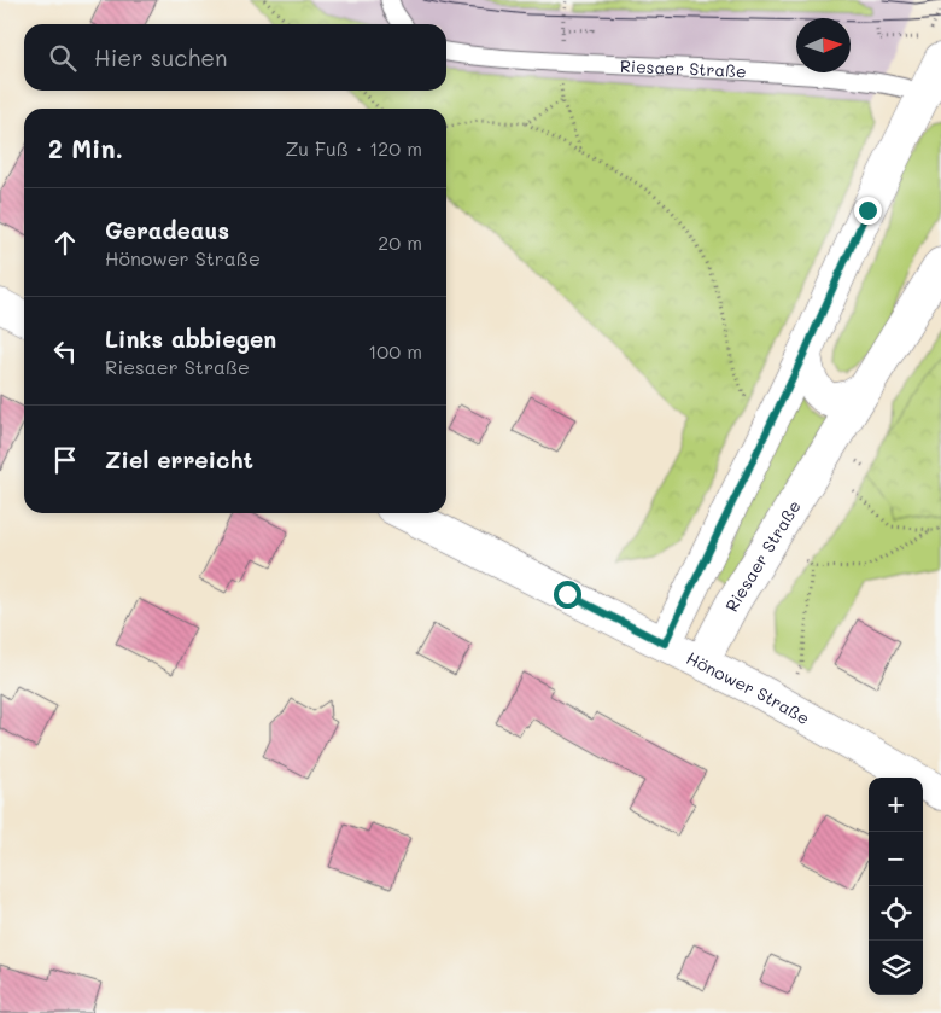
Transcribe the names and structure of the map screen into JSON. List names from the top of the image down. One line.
{"streets":{"main road":["Riesaer Straße","Hönower Straße"]},"crossings":[["Riesaer Straße","Hönower Straße"]],"north":"right","page":{"search":"Hier suchen","heading":["2 Min.","Zu Fuß · 120 m"],"list":[["Geradeaus","Hönower Straße","20 m"],["Links abbiegen","Riesaer Straße","100 m"],"Ziel erreicht"],"map_buttons":["+","−"]}}
